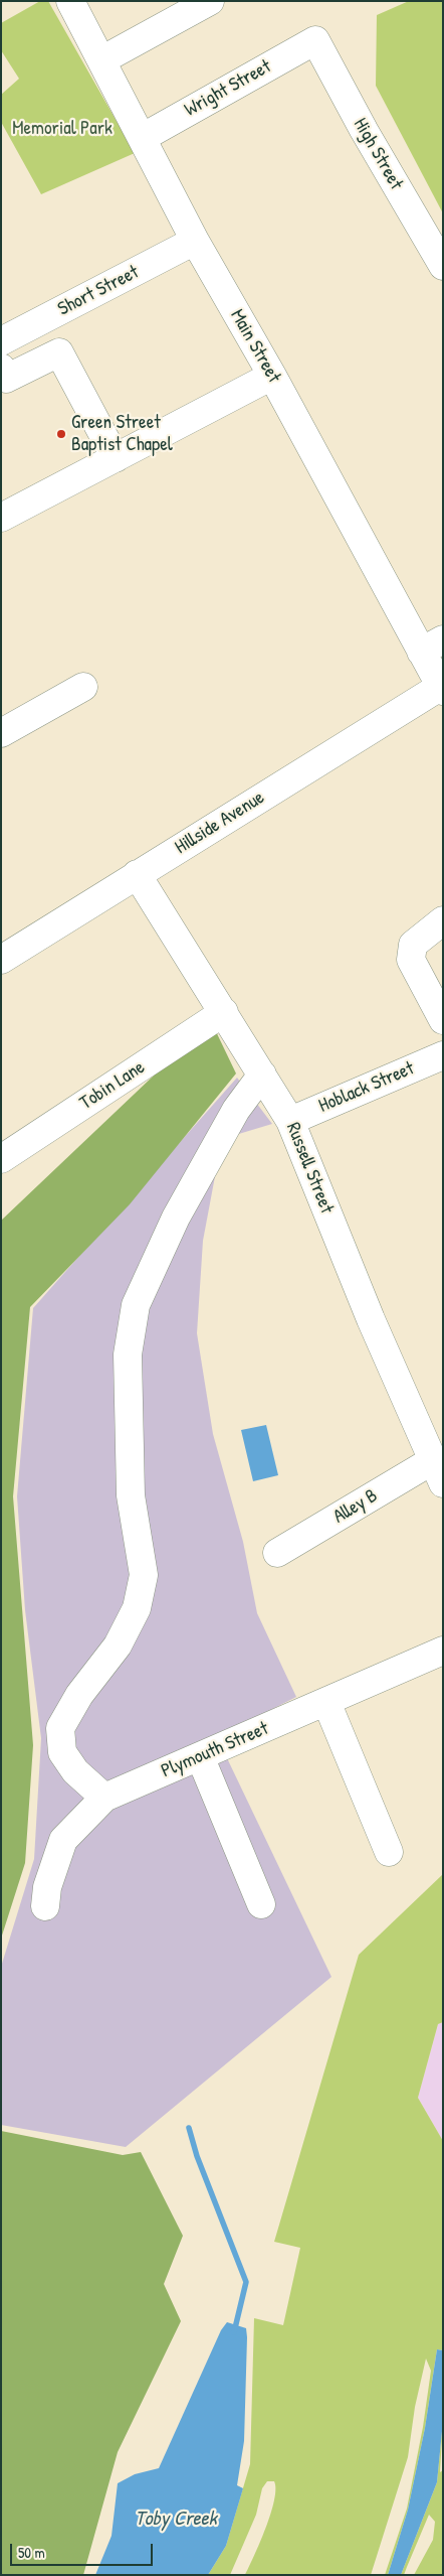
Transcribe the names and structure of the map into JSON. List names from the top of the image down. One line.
{"streets":{"street":["Wright Street","High Street","Short Street","Main Street","Hillside Avenue","Tobin Lane","Hoblack Street","Russell Street","Alley B","Plymouth Street"]},"crossings":[["Wright Street","High Street"],["Wright Street","Main Street"],["Short Street","Main Street"],["Main Street","Hillside Avenue"],["Hillside Avenue","Russell Street"],["Tobin Lane","Russell Street"],["Hoblack Street","Russell Street"],["Russell Street","Alley B"]],"water":["Toby Creek"],"parks":["Memorial Park"],"places":["Green Street Baptist Chapel"],"scale_bar":"50 m"}
